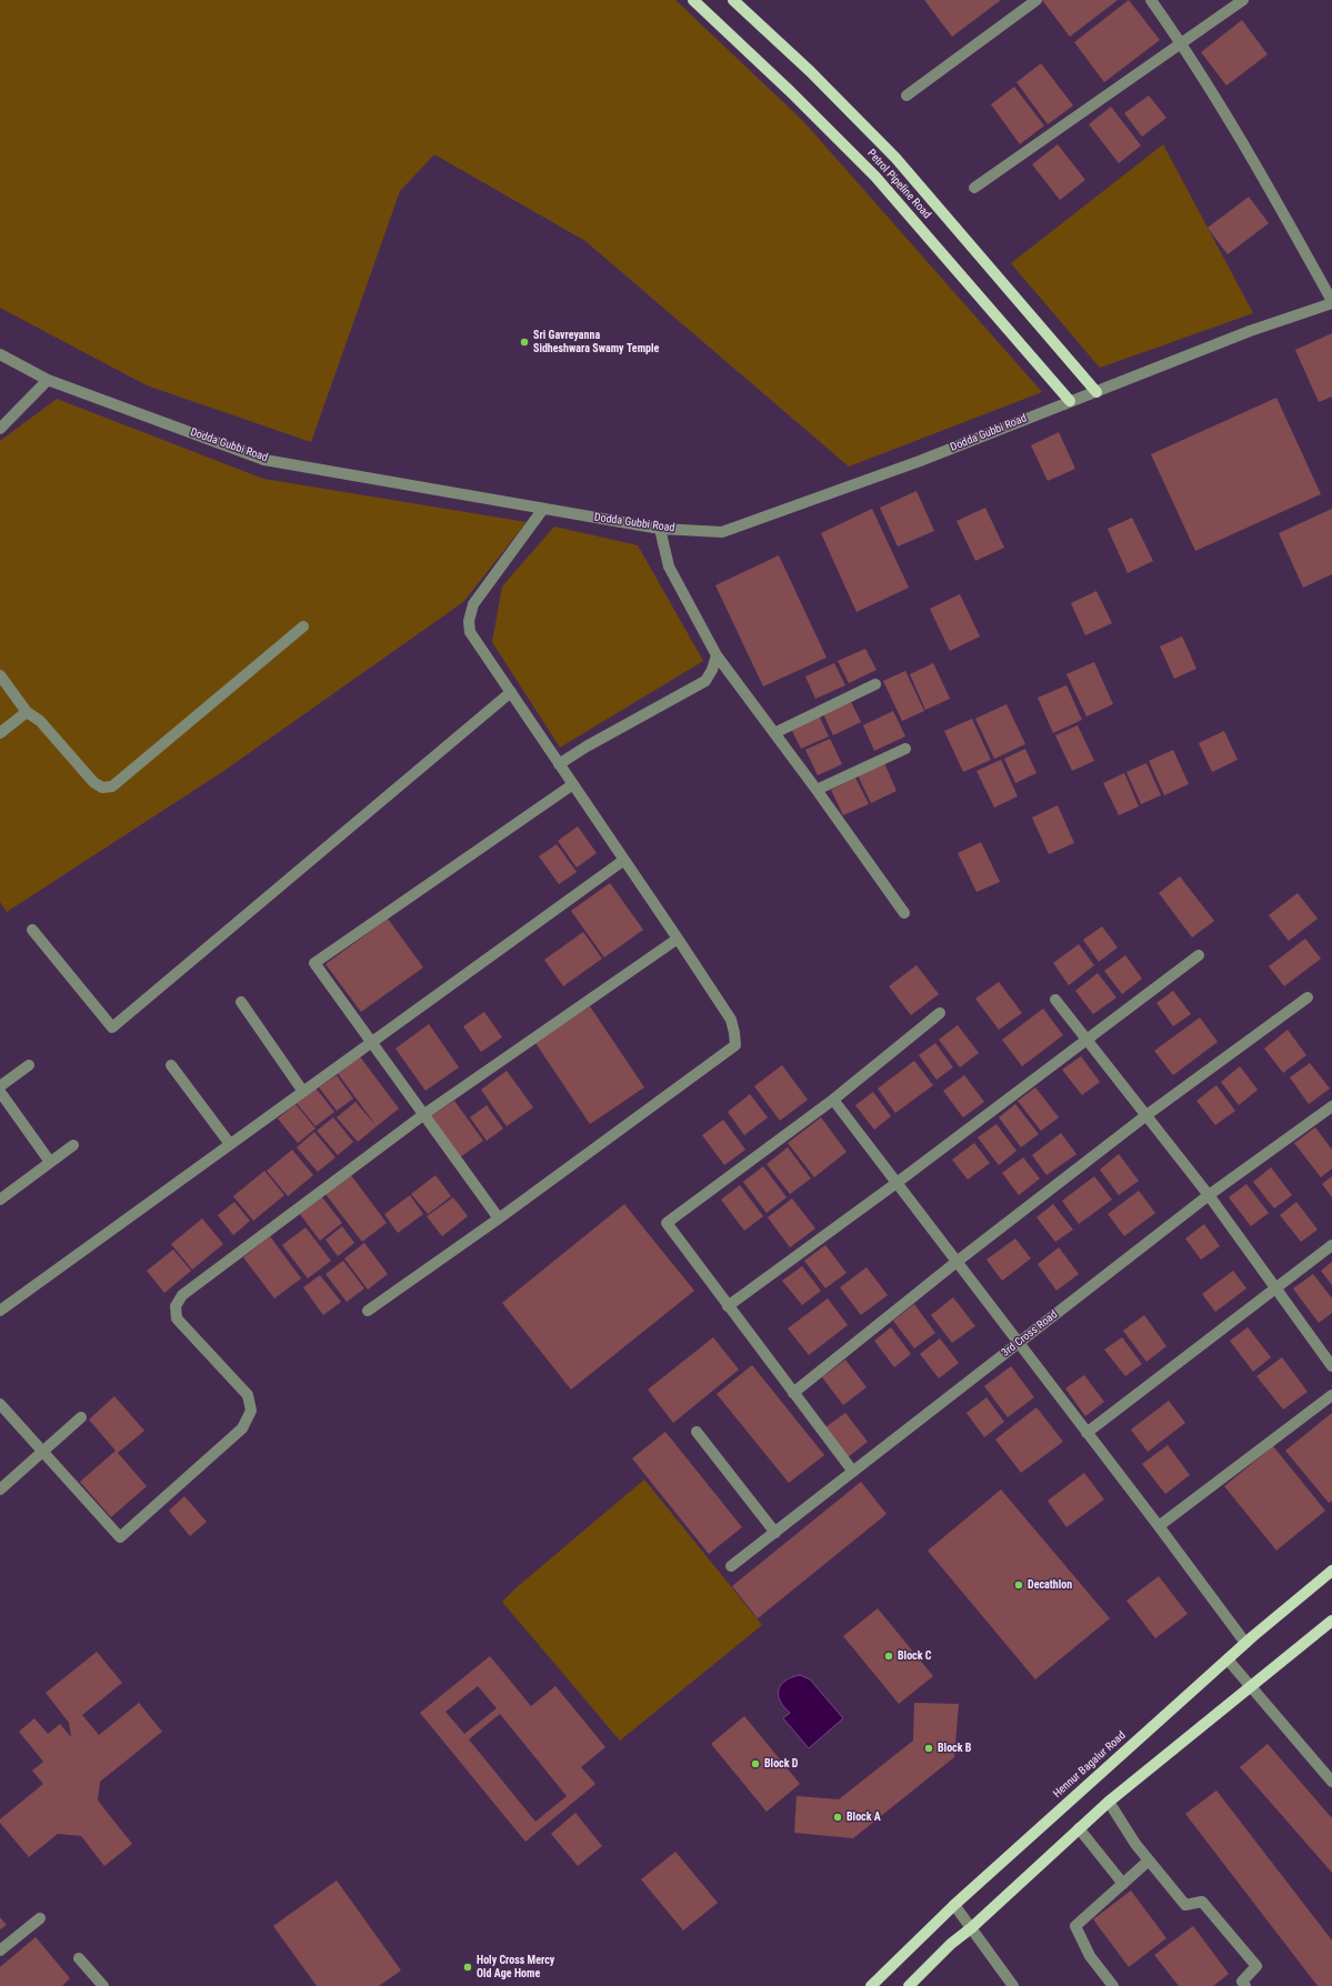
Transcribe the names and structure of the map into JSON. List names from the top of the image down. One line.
{"streets":{"main road":["Petrol Pipeline Road","Hennur Bagalur Road"],"street":["Dodda Gubbi Road","3rd Cross Road"]},"crossings":[["Petrol Pipeline Road","Dodda Gubbi Road"]],"places":["Sri Gavreyanna Sidheshwara Swamy Temple","Decathlon","Block C","Block B","Block D","Block A","Holy Cross Mercy Old Age Home"]}
